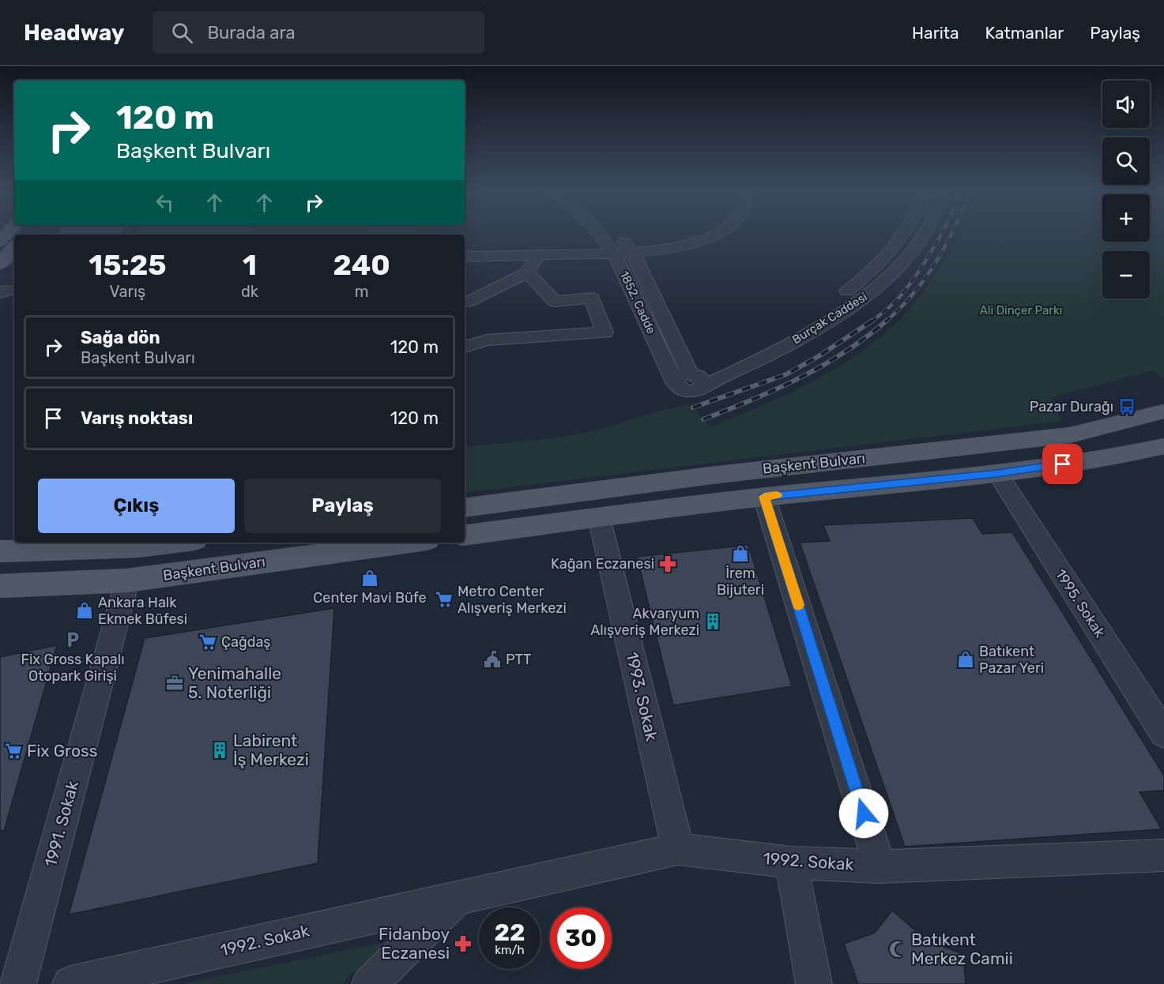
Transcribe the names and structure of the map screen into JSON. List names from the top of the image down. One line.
{"streets":{"main road":["Başkent Bulvarı"],"street":["1852. Cadde","Burçak Caddesi","1995. Sokak","1993. Sokak","1991. Sokak","1992. Sokak"]},"crossings":[["1852. Cadde","Burçak Caddesi"],["Başkent Bulvarı","1995. Sokak"],["Başkent Bulvarı","1993. Sokak"],["Başkent Bulvarı","1991. Sokak"],["1993. Sokak","1992. Sokak"]],"parks":["Ali Dinçer Parkı"],"places":{"bus stop":["Pazar Durağı"],"shop":["İrem Bijuteri","Center Mavi Büfe","Ankara Halk Ekmek Büfesi","Batıkent Pazar Yeri"],"pharmacy":["Kağan Eczanesi","Fidanboy Eczanesi"],"supermarket":["Metro Center Alışveriş Merkezi","Çağdaş","Fix Gross"],"building":["Akvaryum Alışveriş Merkezi","Labirent İş Merkezi"],"parking":["Fix Gross Kapalı Otopark Girişi"],"public building":["PTT"],"office":["Yenimahalle 5. Noterliği"],"mosque":["Batıkent Merkez Camii"]},"page":{"header":"Headway","search":"Burada ara","nav":["Harita","Katmanlar","Paylaş"],"map_buttons":["+","−"],"turn":["120 m","Başkent Bulvarı"],"eta":["15:25","Varış","1","dk","240","m"],"list":[{"name":"Sağa dön","note":"Başkent Bulvarı","value":"120 m"},{"name":"Varış noktası","value":"120 m"}],"buttons":["Çıkış","Paylaş"],"speed":"22 km/h","limit":"30"}}
